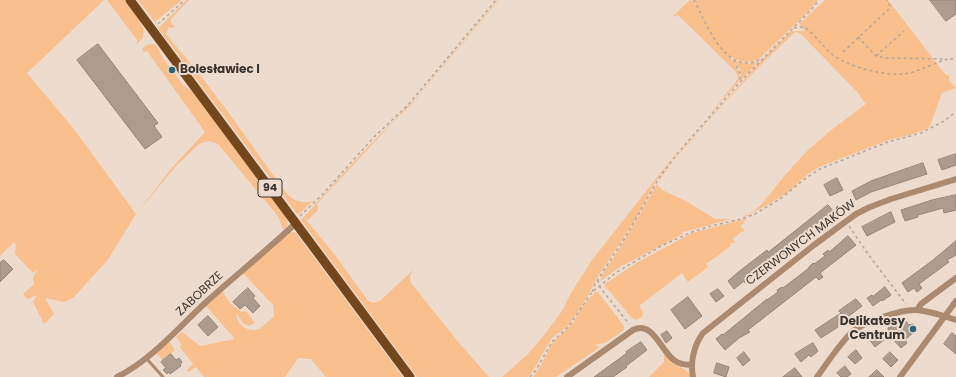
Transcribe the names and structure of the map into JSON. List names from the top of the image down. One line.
{"streets":{"main road":["94"],"street":["CZERWONYCH MAKÓW","ZABOBRZE"]},"crossings":[["94","ZABOBRZE"]],"places":["Bolesławiec I","Delikatesy Centrum"]}
